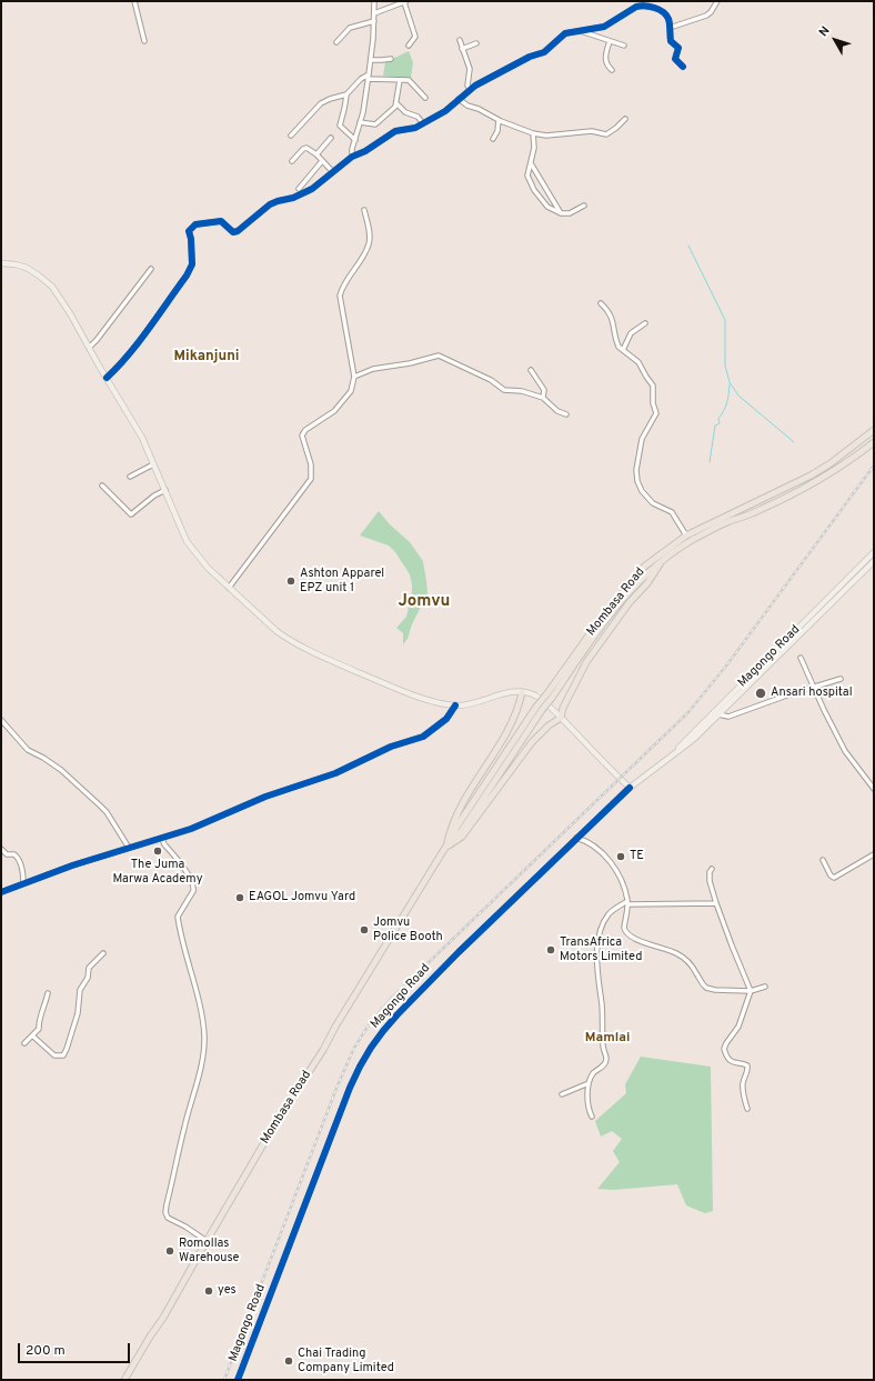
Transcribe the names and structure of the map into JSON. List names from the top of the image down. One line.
{"streets":{"highway":["Mombasa Road"],"main road":["Magongo Road"]},"districts":["Mikanjuni","Jomvu","Mamlai"],"places":["Ashton Apparel EPZ unit 1","Ansari hospital","The Juma Marwa Academy","TE","EAGOL Jomvu Yard","Jomvu Police Booth","TransAfrica Motors Limited","Romollas Warehouse","yes","Chai Trading Company Limited"],"scale_bar":"200 m","north":"top left"}
